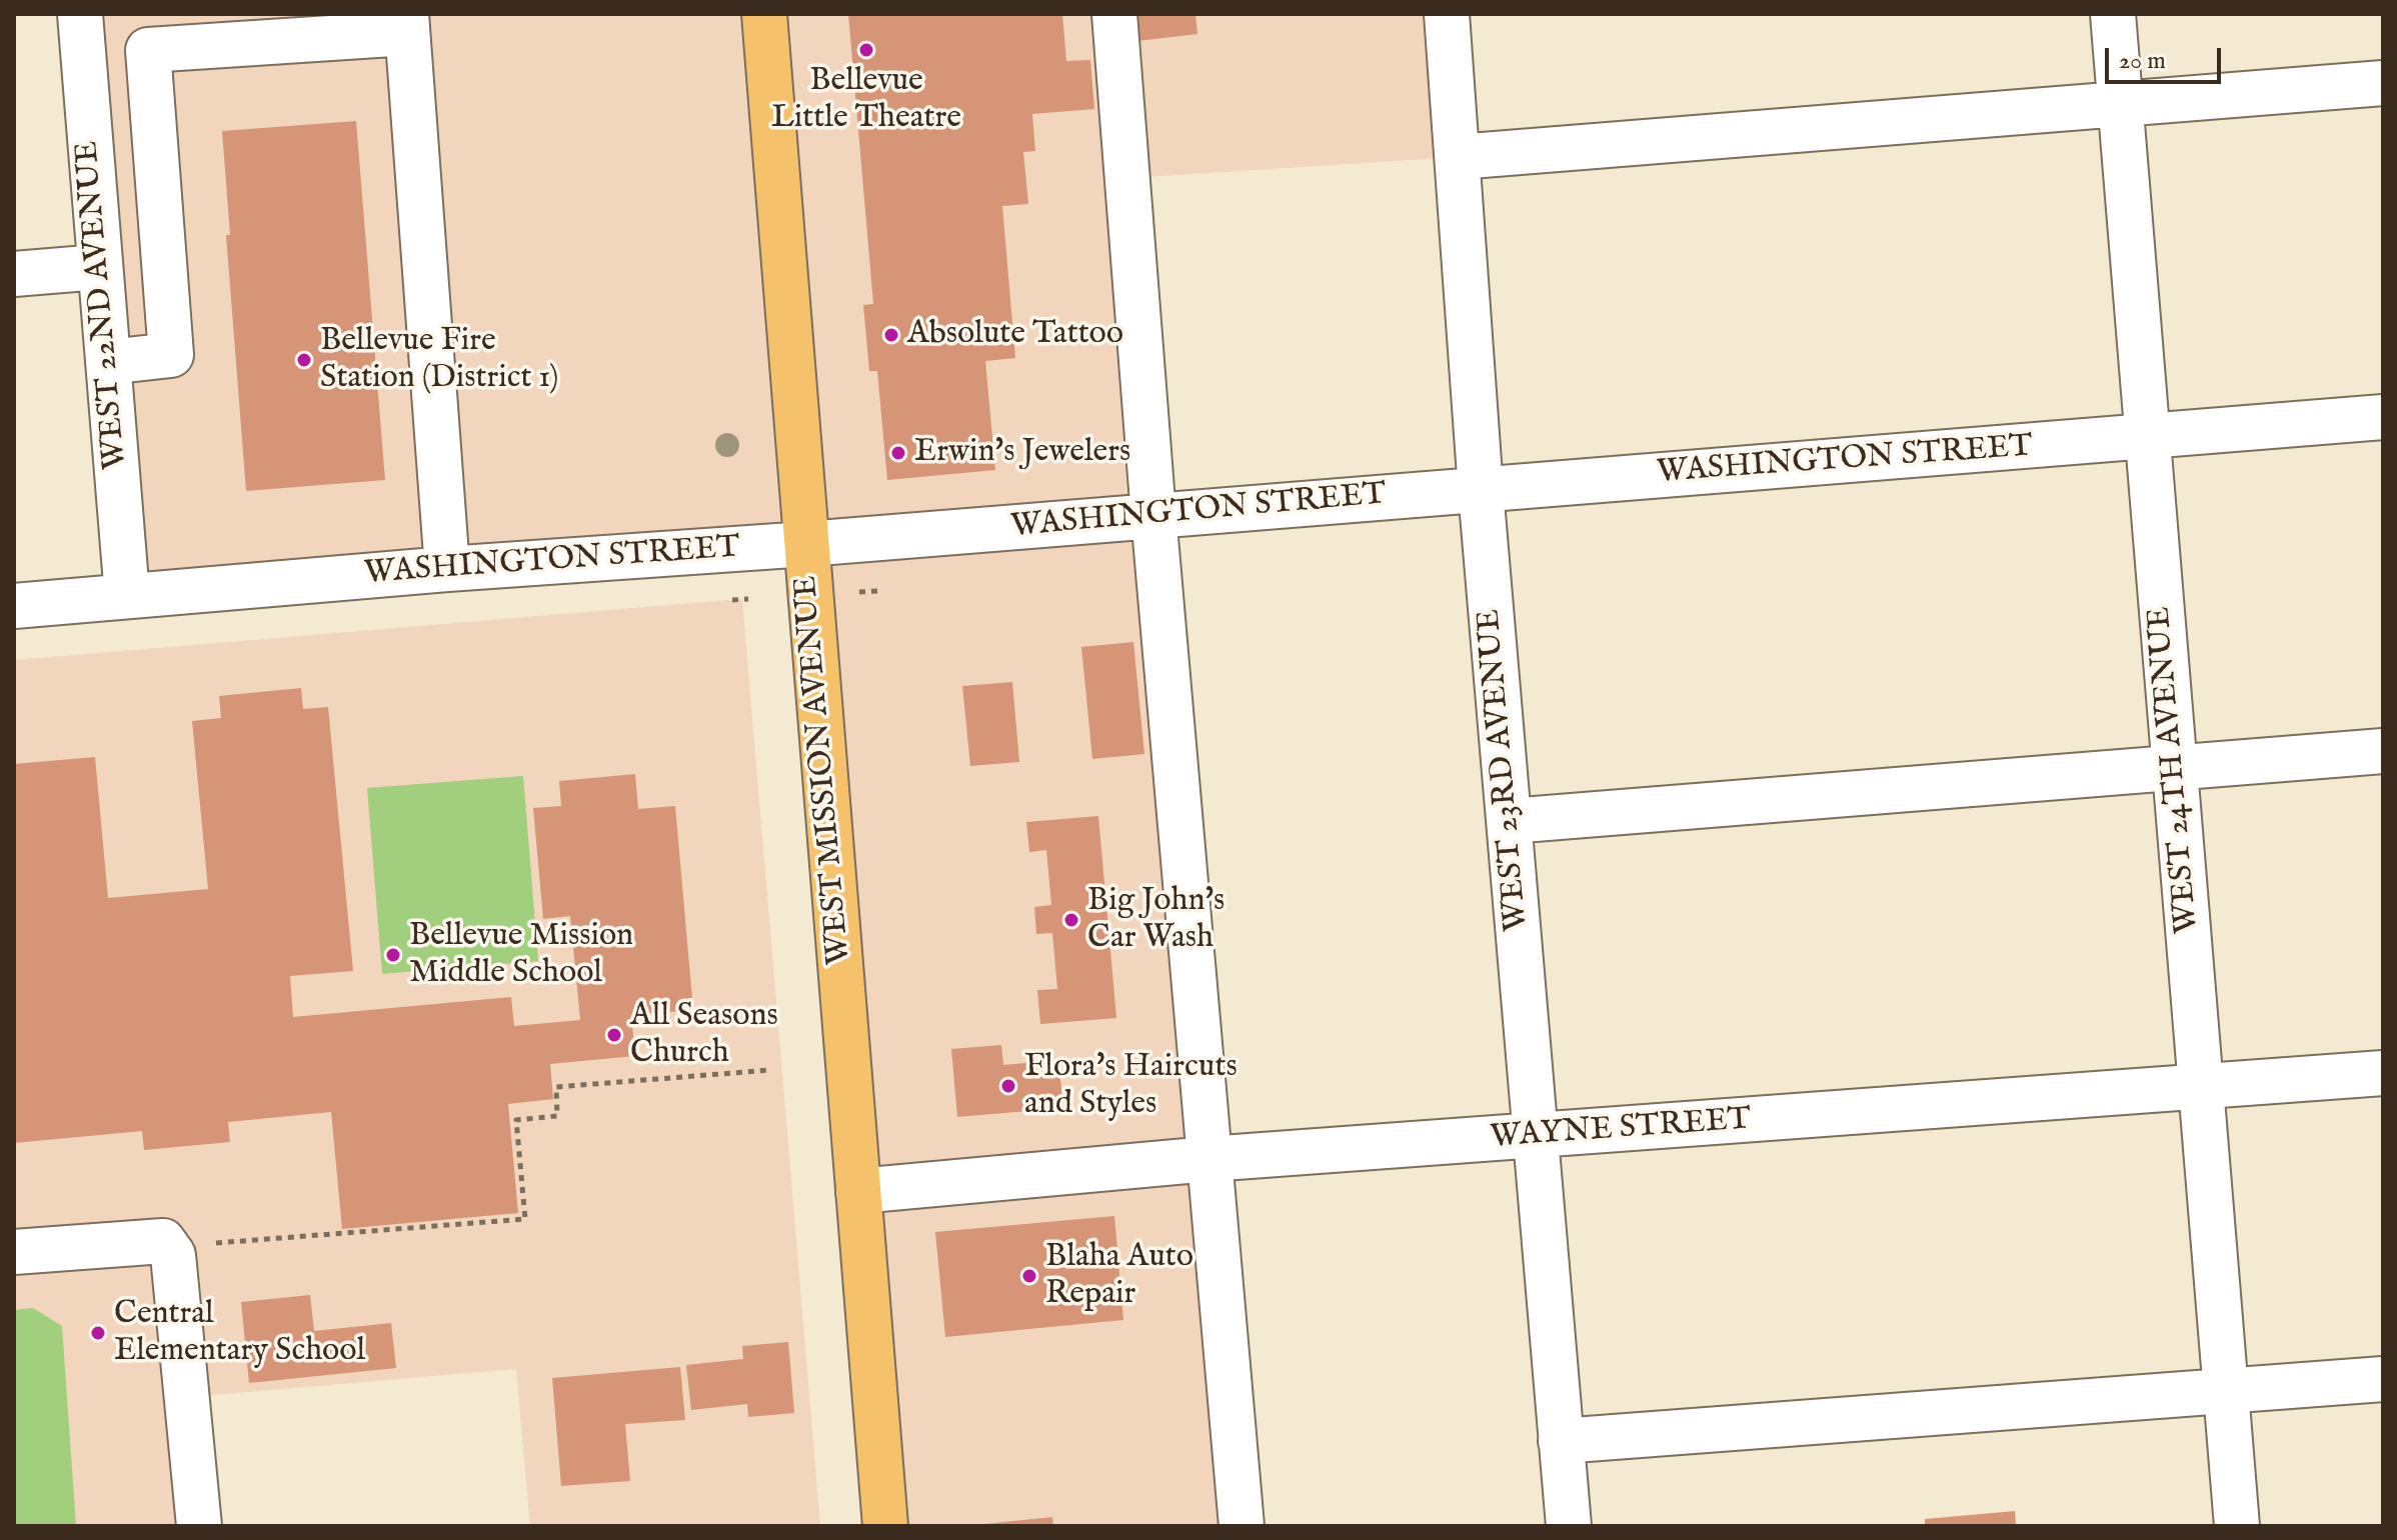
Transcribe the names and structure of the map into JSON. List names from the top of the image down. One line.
{"streets":{"main road":["WEST MISSION AVENUE"],"street":["WEST 22ND AVENUE","WASHINGTON STREET","WEST 23RD AVENUE","WEST 24TH AVENUE","WAYNE STREET"]},"crossings":[["WEST 22ND AVENUE","WASHINGTON STREET"],["WASHINGTON STREET","WEST MISSION AVENUE"],["WASHINGTON STREET","WEST 23RD AVENUE"],["WASHINGTON STREET","WEST 24TH AVENUE"],["WEST MISSION AVENUE","WAYNE STREET"],["WEST 23RD AVENUE","WAYNE STREET"],["WEST 24TH AVENUE","WAYNE STREET"]],"places":["Bellevue Little Theatre","Absolute Tattoo","Bellevue Fire Station (District 1)","Erwin's Jewelers","Big John's Car Wash","Bellevue Mission Middle School","All Seasons Church","Flora's Haircuts and Styles","Blaha Auto Repair","Central Elementary School"],"scale_bar":"20 m"}
